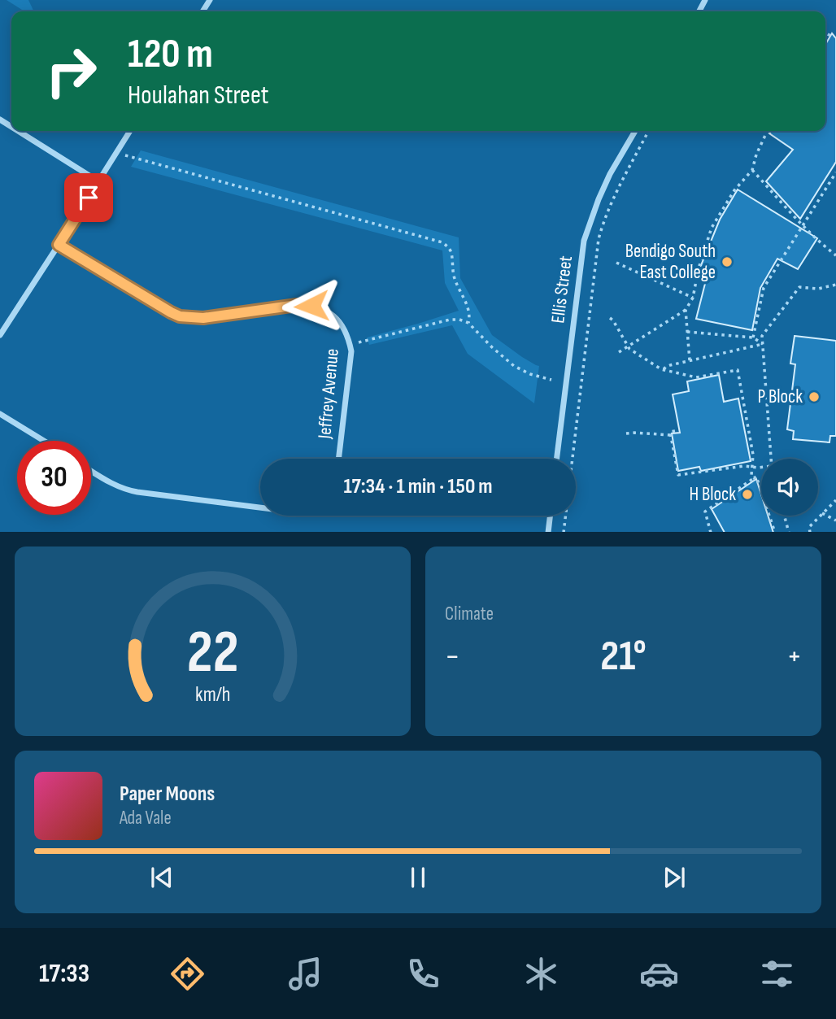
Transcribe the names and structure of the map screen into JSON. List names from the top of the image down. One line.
{"streets":{"street":["Ellis Street","Jeffrey Avenue"]},"places":["Bendigo South East College","P Block","H Block"],"page":{"turn":["120 m","Houlahan Street"],"limit":"30","trip":"17:34 · 1 min · 150 m","tile":"Climate","heat":["−","21°","+"],"song":["Paper Moons","Ada Vale"],"tabs":"17:33","gauge":["22","km/h"]}}
